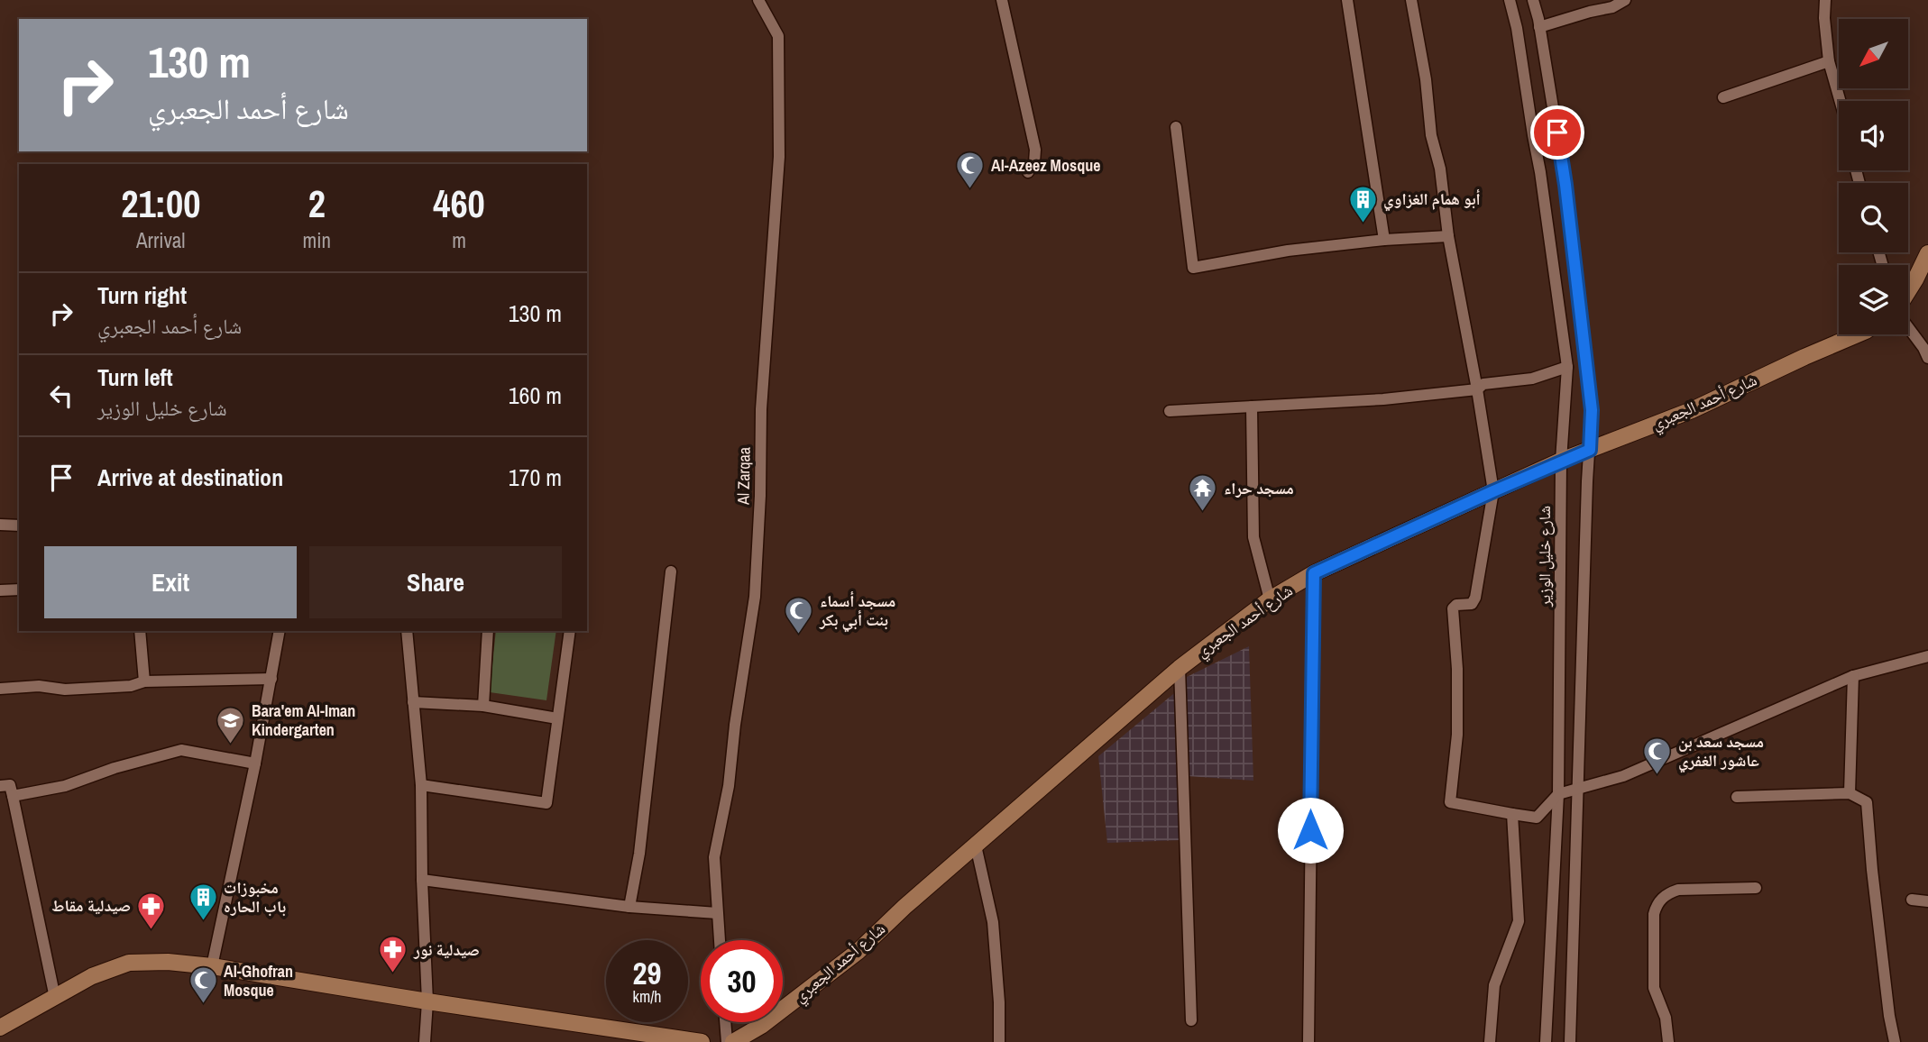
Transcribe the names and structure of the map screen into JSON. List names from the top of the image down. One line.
{"streets":{"street":["شارع أحمد الجعبري","Al Zarqaa","شارع خليل الوزير"]},"crossings":[["شارع أحمد الجعبري","شارع خليل الوزير"]],"places":{"mosque":["Al-Azeez Mosque","مسجد أسماء بنت أبي بكر","مسجد سعد بن عاشور الغفري","Al-Ghofran Mosque"],"building":["أبو همام الغزاوي","مخبوزات باب الحاره"],"temple":["مسجد حراء"],"school or university":["Bara'em Al-Iman Kindergarten"],"pharmacy":["صيدلية مقاط","صيدلية نور"]},"north":"bottom left","page":{"turn":["130 m","شارع أحمد الجعبري"],"eta":["21:00","Arrival","2","min","460","m"],"list":[{"name":"Turn right","note":"شارع أحمد الجعبري","value":"130 m"},{"name":"Turn left","note":"شارع خليل الوزير","value":"160 m"},{"name":"Arrive at destination","value":"170 m"}],"buttons":["Exit","Share"],"speed":"29 km/h","limit":"30"}}
